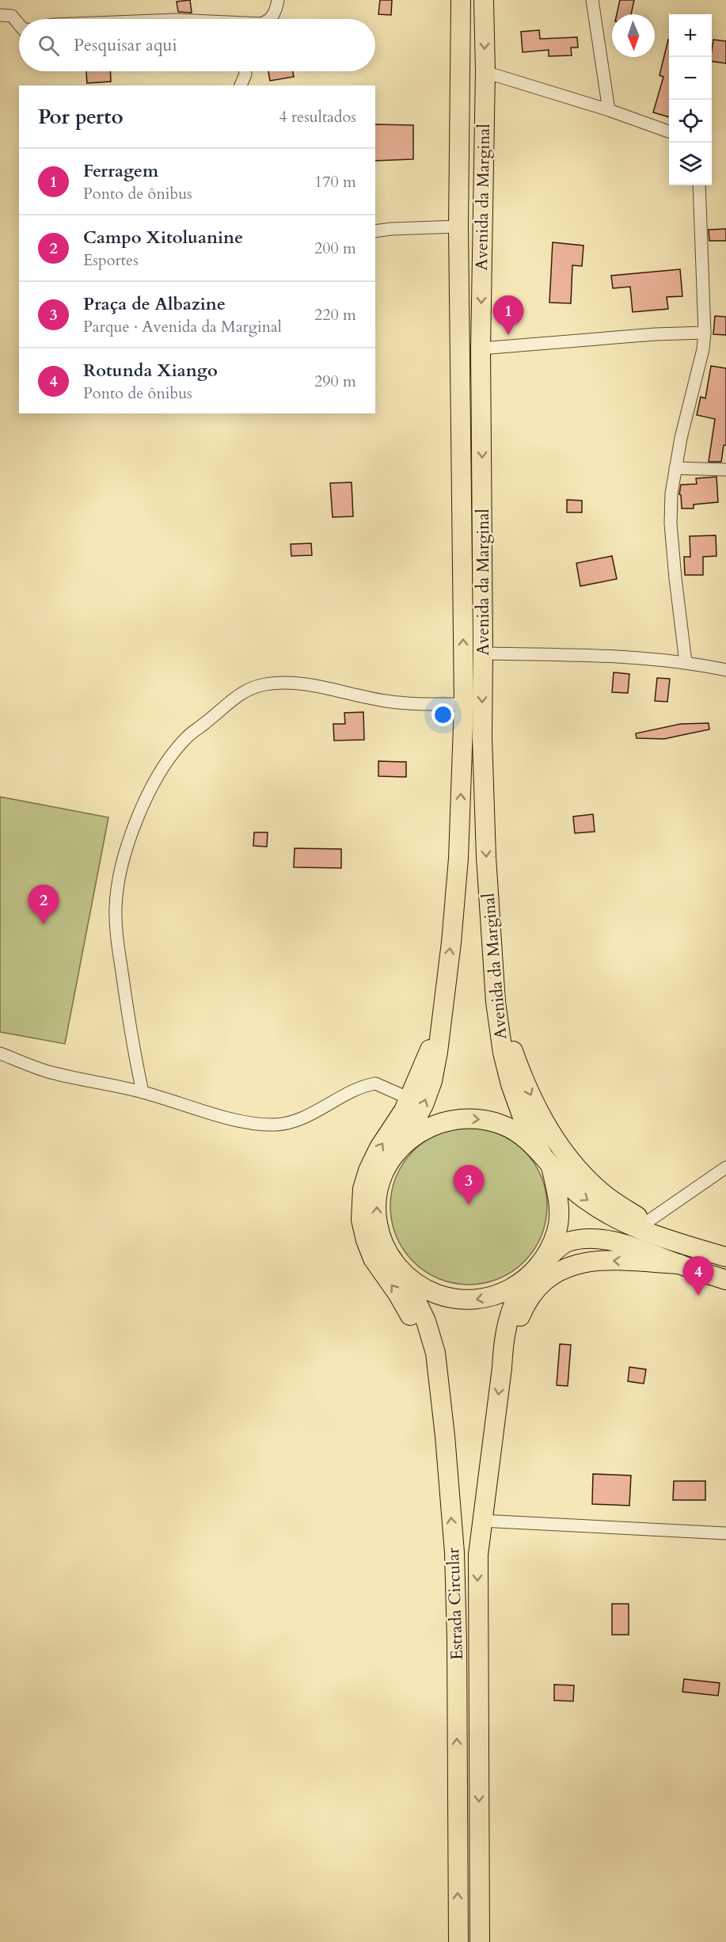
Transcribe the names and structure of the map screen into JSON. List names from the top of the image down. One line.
{"streets":{"main road":["Avenida da Marginal","Estrada Circular"]},"north":"bottom","page":{"map_buttons":["+","−"],"search":"Pesquisar aqui","heading":["Por perto","4 resultados"],"list":[{"mark":"1","name":"Ferragem","note":"Ponto de ônibus","value":"170 m"},{"mark":"2","name":"Campo Xitoluanine","note":"Esportes","value":"200 m"},{"mark":"3","name":"Praça de Albazine","note":"Parque · Avenida da Marginal","value":"220 m"},{"mark":"4","name":"Rotunda Xiango","note":"Ponto de ônibus","value":"290 m"}],"pins":["1","2","3","4"]}}
